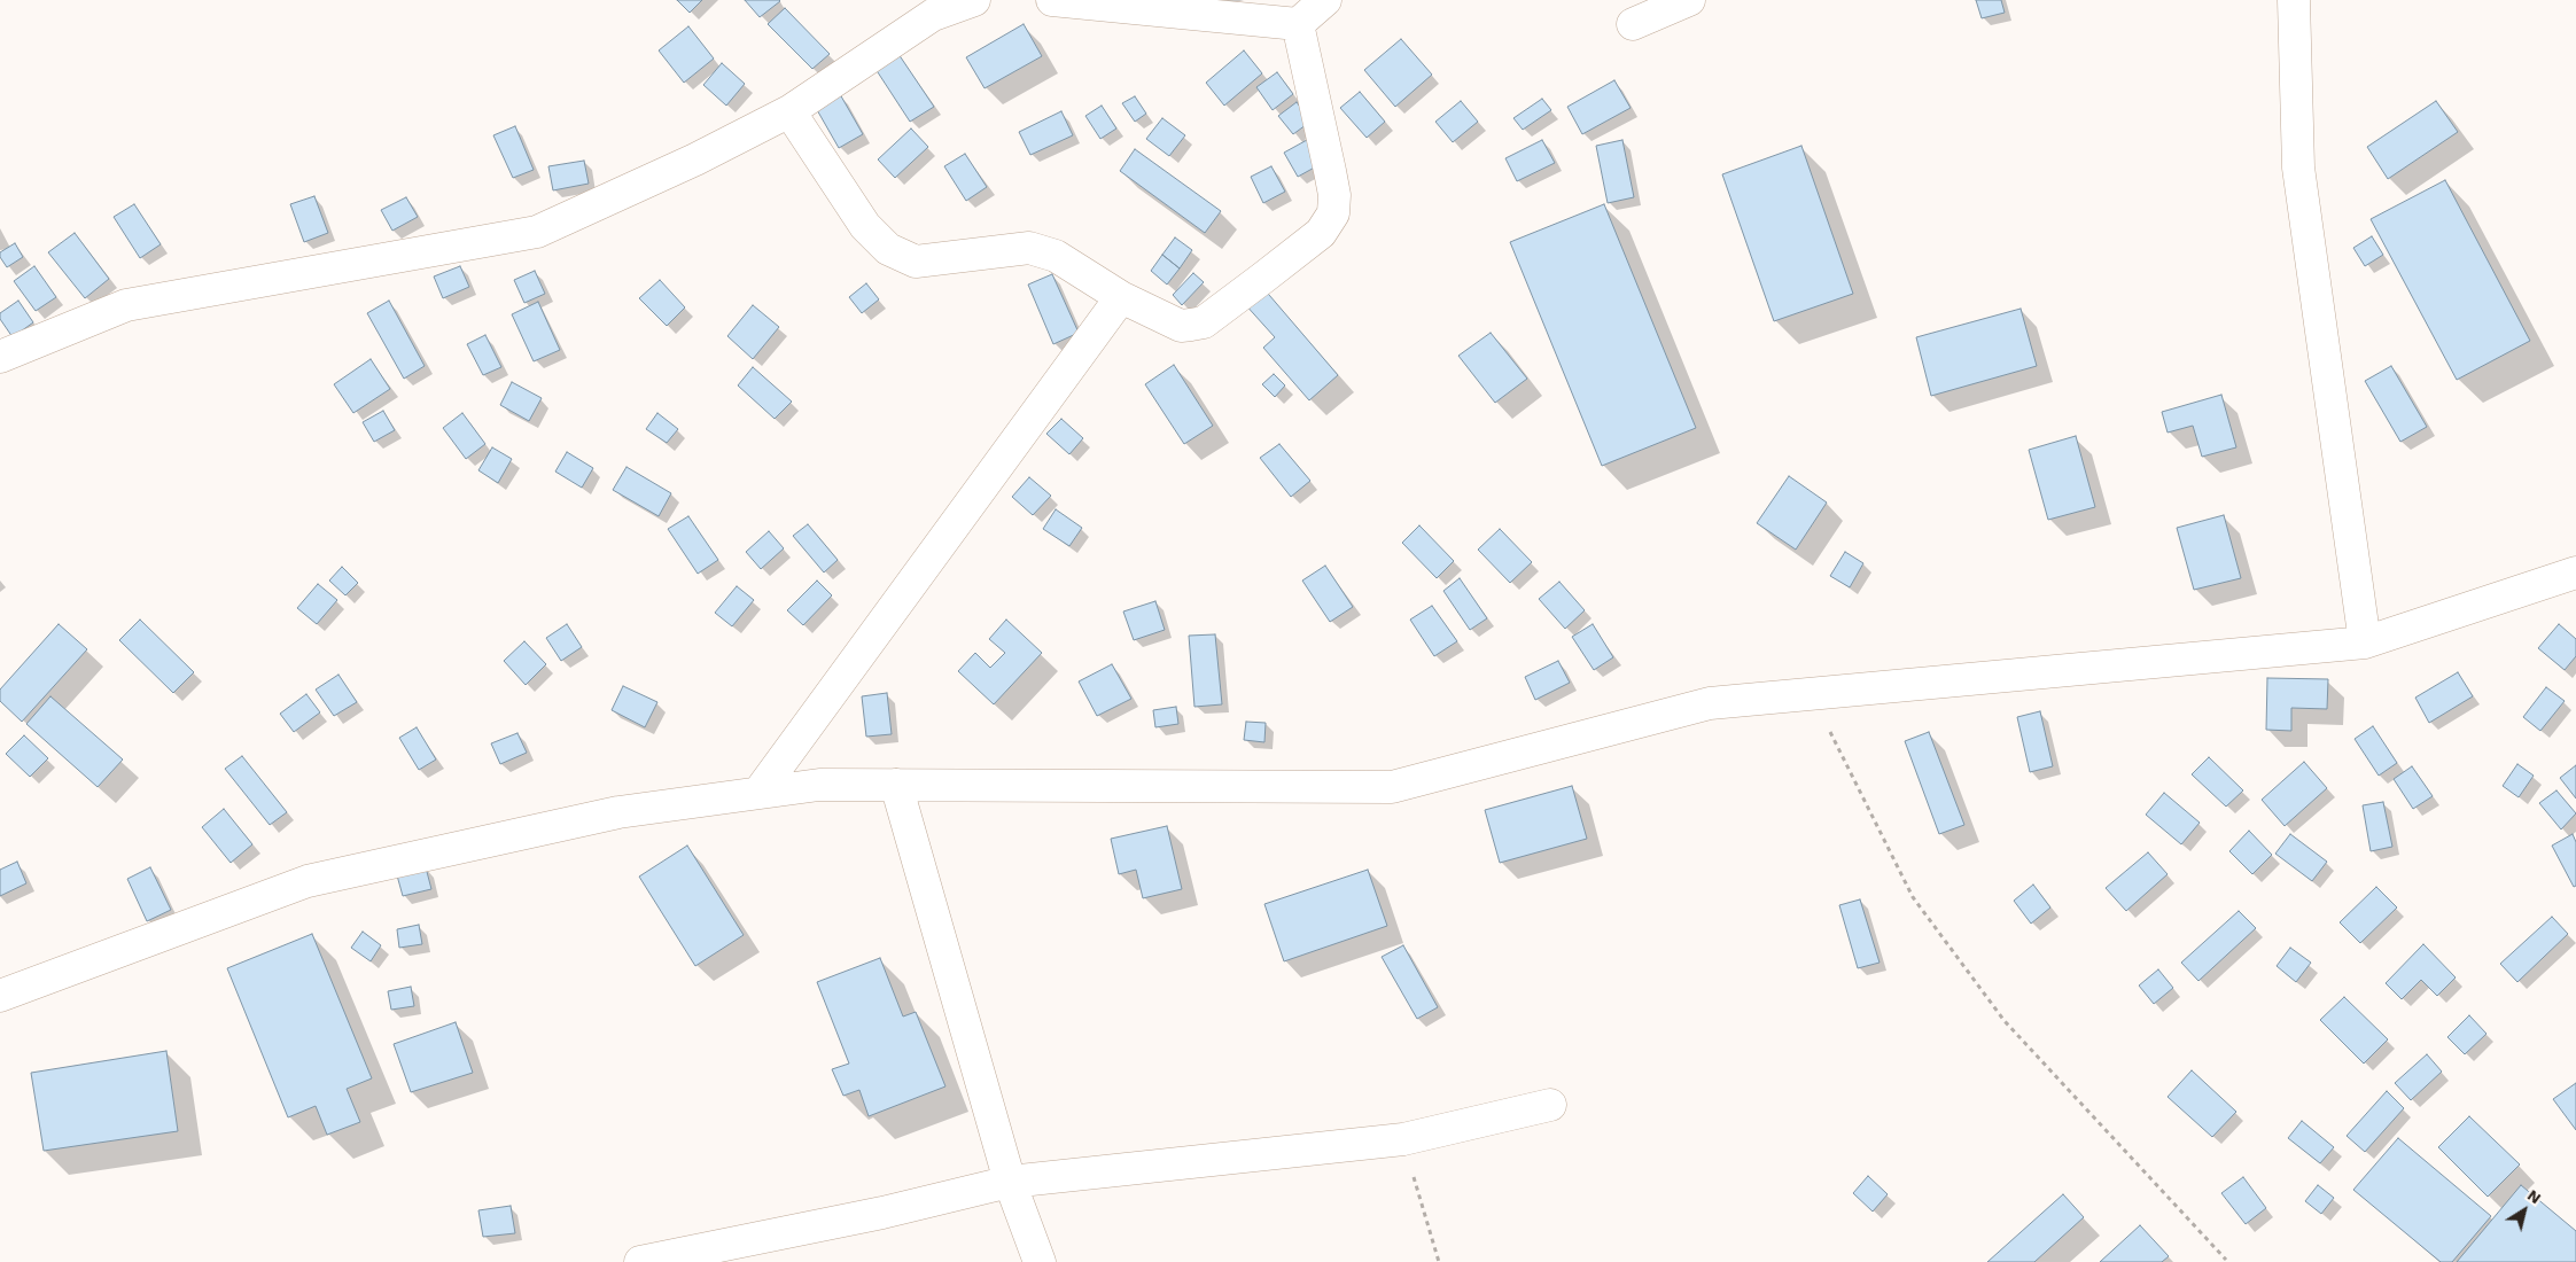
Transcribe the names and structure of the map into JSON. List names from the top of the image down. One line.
{"north":"top right"}
